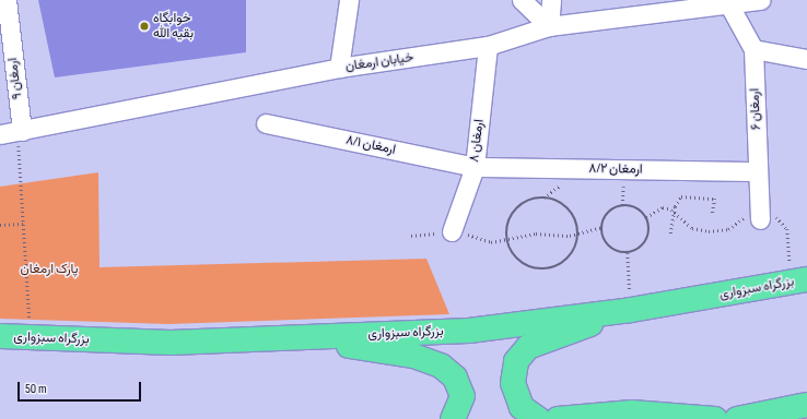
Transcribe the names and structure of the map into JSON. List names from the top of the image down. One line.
{"streets":{"highway":["بزرگراه سبزواری"],"street":["خیابان ارمغان","ارمغان ۹","ارمغان ۶","ارمغان ۸","ارمغان ۸/۱","ارمغان ۸/۲"]},"crossings":[["خیابان ارمغان","ارمغان ۹"],["خیابان ارمغان","ارمغان ۶"],["خیابان ارمغان","ارمغان ۸"],["ارمغان ۶","ارمغان ۸/۲"],["ارمغان ۸","ارمغان ۸/۱"],["ارمغان ۸","ارمغان ۸/۲"],["ارمغان ۸/۱","ارمغان ۸/۲"]],"parks":["پارک ارمغان"],"places":["خوابگاه بقیه الله"],"scale_bar":"50 m"}
